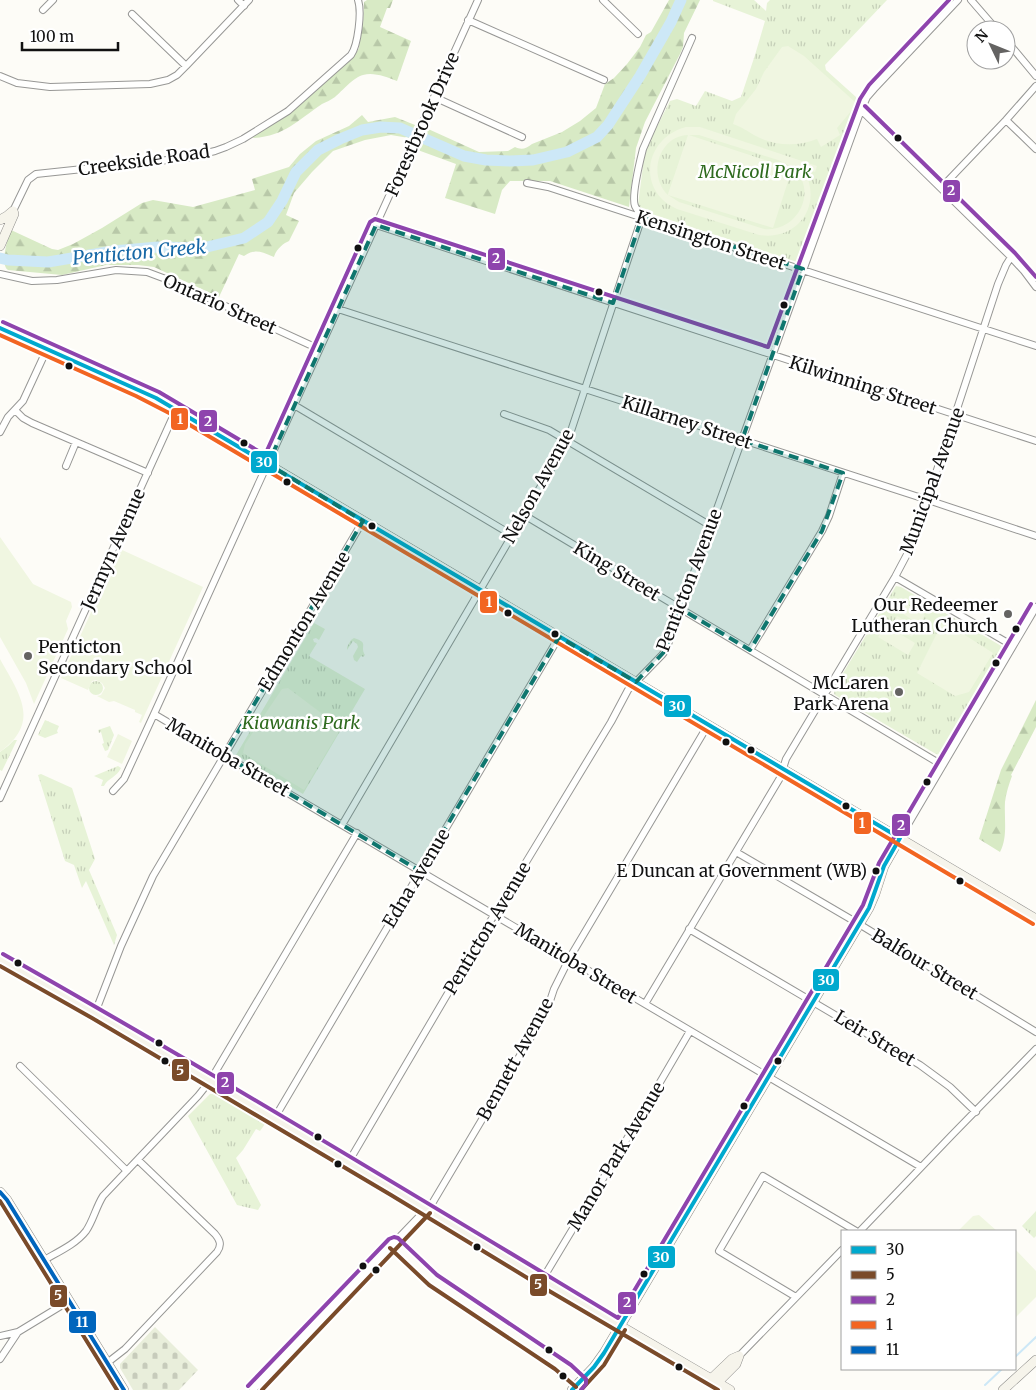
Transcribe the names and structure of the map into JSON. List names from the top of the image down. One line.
{"streets":{"street":["Forestbrook Drive","Creekside Road","Kensington Street","Ontario Street","Kilwinning Street","Killarney Street","Municipal Avenue","Nelson Avenue","Jermyn Avenue","King Street","Penticton Avenue","Edmonton Avenue","Manitoba Street","Edna Avenue","Balfour Street","Leir Street","Bennett Avenue","Manor Park Avenue"]},"crossings":[["Forestbrook Drive","Ontario Street"],["Forestbrook Drive","Kilwinning Street"],["Forestbrook Drive","Killarney Street"],["Forestbrook Drive","Manitoba Street"],["Kensington Street","Municipal Avenue"],["Kensington Street","Nelson Avenue"],["Kensington Street","Penticton Avenue"],["Kilwinning Street","Municipal Avenue"],["Kilwinning Street","Nelson Avenue"],["Kilwinning Street","Penticton Avenue"],["Killarney Street","Municipal Avenue"],["Killarney Street","Nelson Avenue"],["Killarney Street","Penticton Avenue"],["Municipal Avenue","King Street"],["Municipal Avenue","Manitoba Street"],["Municipal Avenue","Balfour Street"],["Municipal Avenue","Leir Street"],["Nelson Avenue","King Street"],["Nelson Avenue","Manitoba Street"],["King Street","Penticton Avenue"],["Penticton Avenue","Manitoba Street"],["Edmonton Avenue","Manitoba Street"],["Manitoba Street","Edna Avenue"],["Manitoba Street","Bennett Avenue"],["Manitoba Street","Manor Park Avenue"]],"water":["Penticton Creek"],"parks":["McNicoll Park","Kiawanis Park"],"places":["Our Redeemer Lutheran Church","Penticton Secondary School","McLaren Park Arena","E Duncan at Government (WB)"],"lines":["transit line 2","transit line 30","transit line 1","transit line 5","transit line 11"],"legend":["30","5","2","1","11"],"scale_bar":"100 m","north":"top left"}
